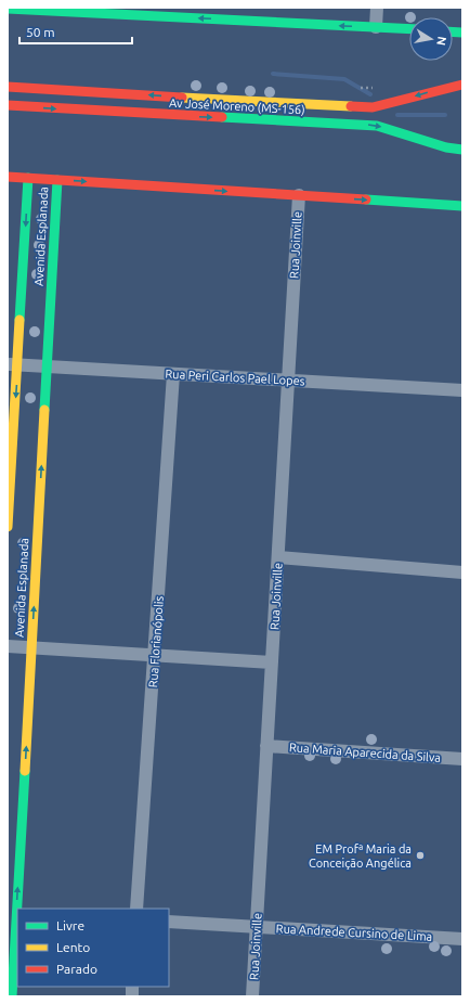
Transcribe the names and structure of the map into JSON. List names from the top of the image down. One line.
{"streets":{"street":["Av José Moreno (MS-156)","Avenida Esplanada","Rua Joinville","Rua Peri Carlos Pael Lopes","Rua Florianópolis","Rua Maria Aparecida da Silva","Rua Andrede Cursino de Lima"]},"crossings":[["Avenida Esplanada","Rua Peri Carlos Pael Lopes"],["Rua Joinville","Rua Peri Carlos Pael Lopes"],["Rua Joinville","Rua Maria Aparecida da Silva"],["Rua Joinville","Rua Andrede Cursino de Lima"],["Rua Peri Carlos Pael Lopes","Rua Florianópolis"]],"places":["EM Profª Maria da Conceição Angélica"],"legend":["Livre","Lento","Parado"],"scale_bar":"50 m","north":"right"}
